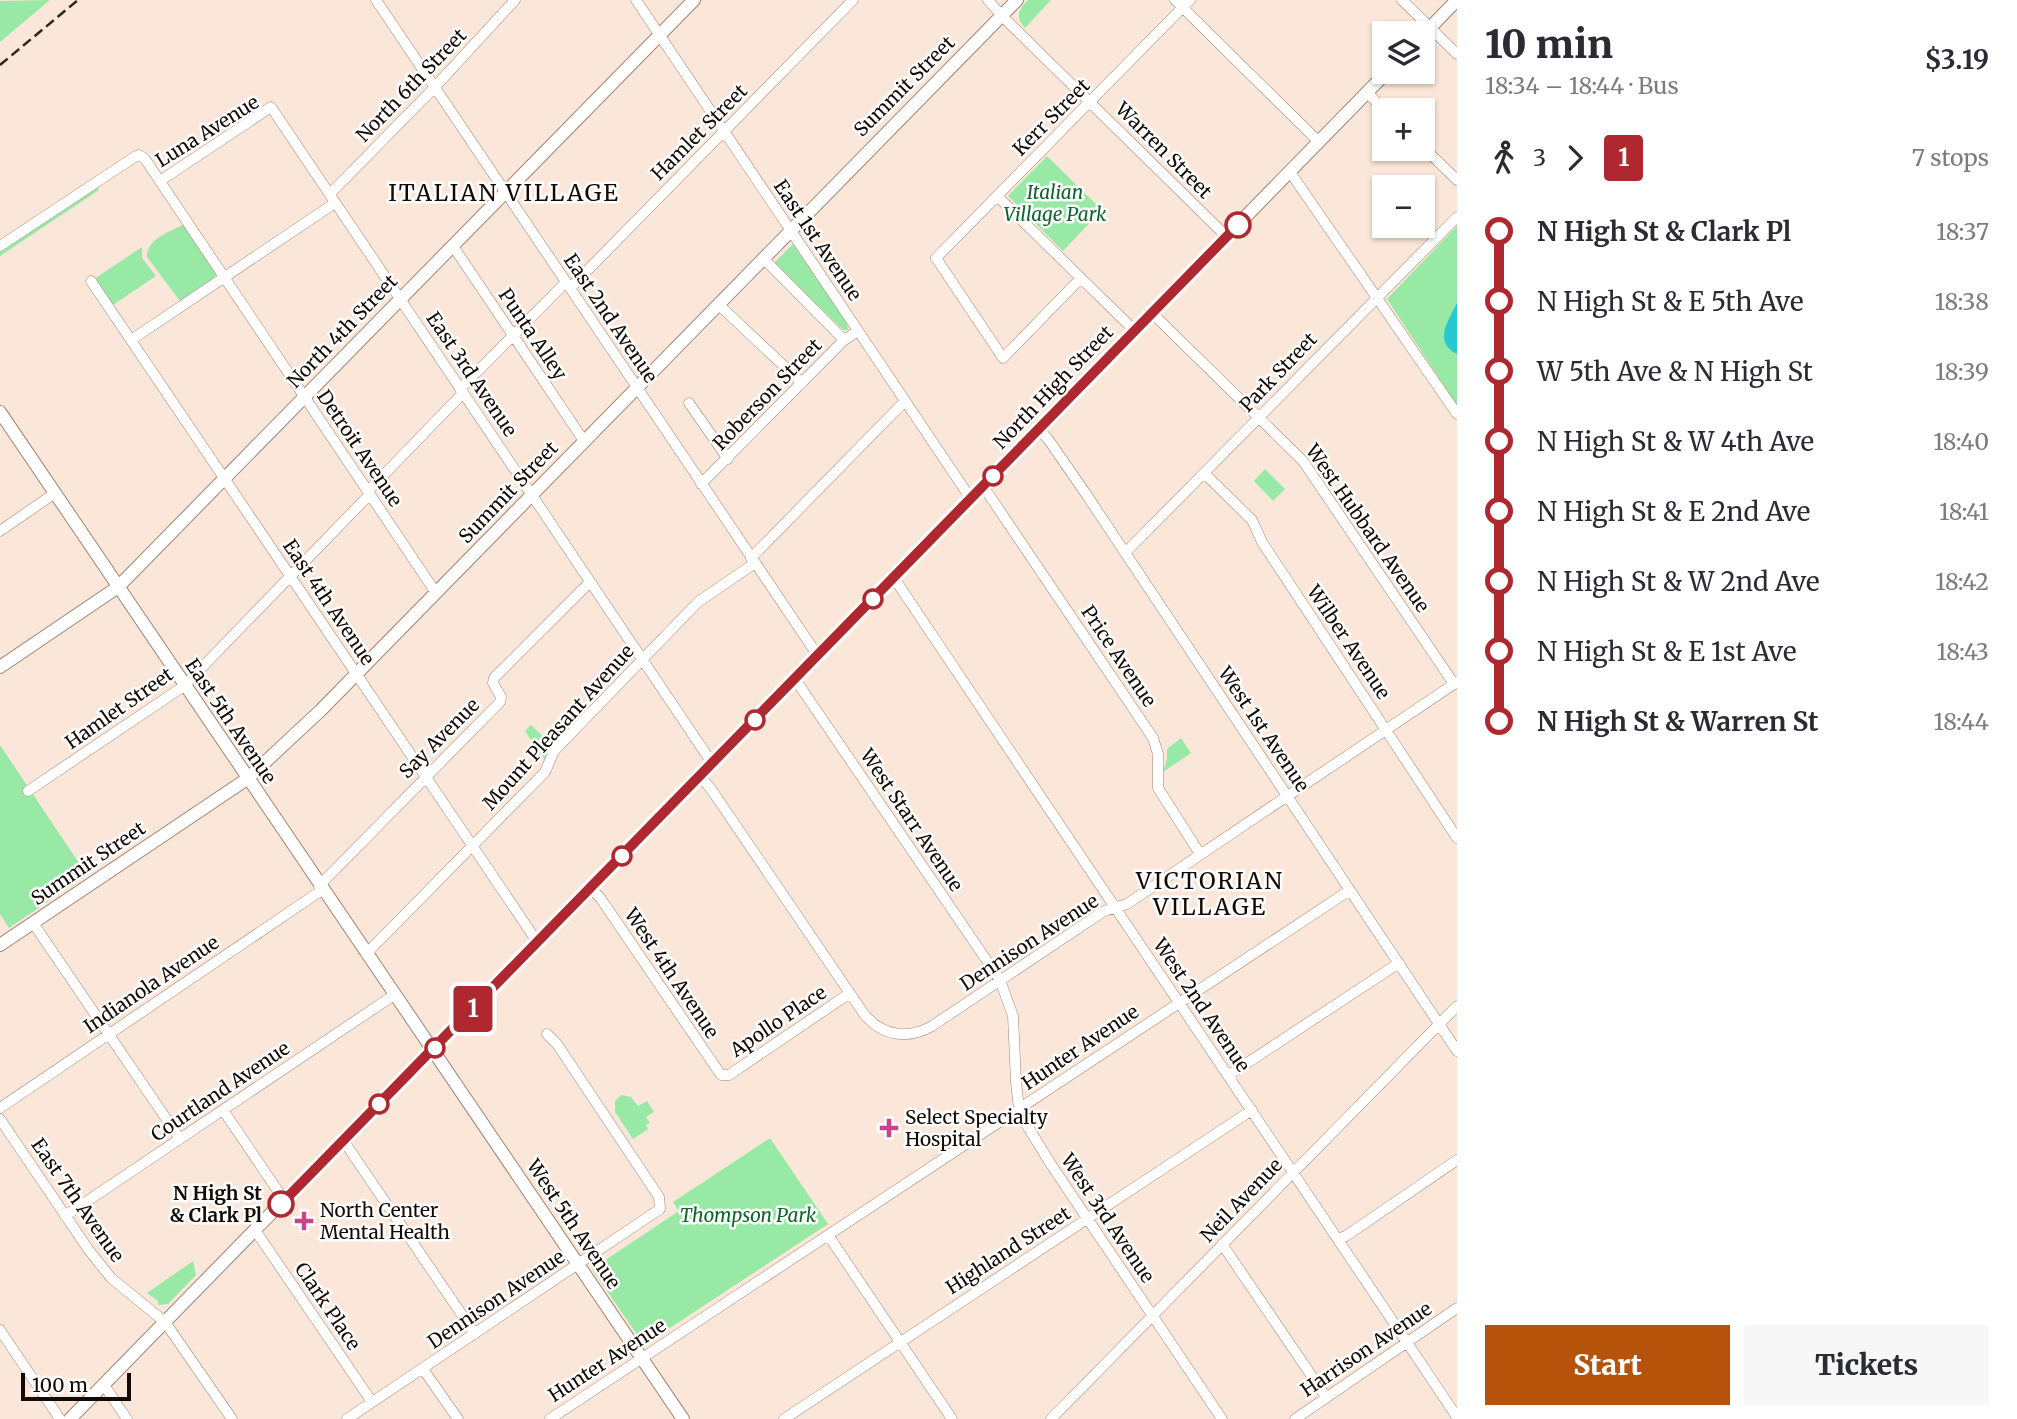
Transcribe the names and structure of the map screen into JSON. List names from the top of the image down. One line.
{"streets":{"main road":["Summit Street","North 4th Street","North High Street","East 5th Avenue","West 5th Avenue"],"street":["North 6th Street","Kerr Street","Luna Avenue","Hamlet Street","Warren Street","East 1st Avenue","East 2nd Avenue","Punta Alley","Park Street","East 3rd Avenue","Roberson Street","Detroit Avenue","West Hubbard Avenue","East 4th Avenue","Wilber Avenue","Price Avenue","Mount Pleasant Avenue","West 1st Avenue","Say Avenue","West Starr Avenue","Dennison Avenue","West 4th Avenue","Indianola Avenue","West 2nd Avenue","Apollo Place","Hunter Avenue","Courtland Avenue","East 7th Avenue","Neil Avenue","West 3rd Avenue","Highland Street","Clark Place","Harrison Avenue"]},"crossings":[["North 6th Street","East 2nd Avenue"],["North 6th Street","East 3rd Avenue"],["North 6th Street","Detroit Avenue"],["North 6th Street","East 4th Avenue"],["Summit Street","Warren Street"],["Summit Street","East 1st Avenue"],["Summit Street","East 2nd Avenue"],["Summit Street","Punta Alley"],["Summit Street","East 3rd Avenue"],["Summit Street","Detroit Avenue"],["Summit Street","East 4th Avenue"],["Summit Street","East 5th Avenue"],["Kerr Street","Warren Street"],["Luna Avenue","East 3rd Avenue"],["Luna Avenue","Detroit Avenue"],["Hamlet Street","East 1st Avenue"],["Hamlet Street","East 2nd Avenue"],["Hamlet Street","Punta Alley"],["Hamlet Street","East 3rd Avenue"],["Hamlet Street","Detroit Avenue"],["Hamlet Street","East 4th Avenue"],["Hamlet Street","East 5th Avenue"],["Warren Street","North High Street"],["East 1st Avenue","North 4th Street"],["East 1st Avenue","North High Street"],["East 1st Avenue","Roberson Street"],["East 1st Avenue","Mount Pleasant Avenue"],["East 2nd Avenue","North 4th Street"],["East 2nd Avenue","North High Street"],["East 2nd Avenue","Roberson Street"],["East 2nd Avenue","Mount Pleasant Avenue"],["North 4th Street","Punta Alley"],["North 4th Street","East 3rd Avenue"],["North 4th Street","Detroit Avenue"],["North 4th Street","East 4th Avenue"],["North 4th Street","East 5th Avenue"],["Park Street","West Hubbard Avenue"],["Park Street","Wilber Avenue"],["Park Street","West 1st Avenue"],["East 3rd Avenue","North High Street"],["East 3rd Avenue","Mount Pleasant Avenue"],["East 3rd Avenue","Say Avenue"],["North High Street","West Hubbard Avenue"],["North High Street","East 4th Avenue"],["North High Street","Price Avenue"],["North High Street","East 5th Avenue"],["North High Street","West 1st Avenue"],["North High Street","West Starr Avenue"],["North High Street","West 4th Avenue"],["North High Street","West 2nd Avenue"],["North High Street","East 7th Avenue"],["North High Street","West 5th Avenue"],["North High Street","Clark Place"],["West Hubbard Avenue","Dennison Avenue"],["East 4th Avenue","Mount Pleasant Avenue"],["East 4th Avenue","Say Avenue"],["Wilber Avenue","Dennison Avenue"],["Price Avenue","Dennison Avenue"],["East 5th Avenue","Mount Pleasant Avenue"],["East 5th Avenue","Say Avenue"],["East 5th Avenue","Indianola Avenue"],["East 5th Avenue","Courtland Avenue"],["East 5th Avenue","West 5th Avenue"],["West 1st Avenue","Dennison Avenue"],["West 1st Avenue","Hunter Avenue"],["West 1st Avenue","Neil Avenue"],["Say Avenue","Indianola Avenue"],["West Starr Avenue","Dennison Avenue"],["West Starr Avenue","West 3rd Avenue"],["Dennison Avenue","West 2nd Avenue"],["Dennison Avenue","Apollo Place"],["Dennison Avenue","West 3rd Avenue"],["Dennison Avenue","West 5th Avenue"],["Dennison Avenue","Clark Place"],["West 4th Avenue","Apollo Place"],["West 2nd Avenue","Hunter Avenue"],["West 2nd Avenue","Neil Avenue"],["West 2nd Avenue","Highland Street"],["West 2nd Avenue","Harrison Avenue"],["Hunter Avenue","West 3rd Avenue"],["Hunter Avenue","West 5th Avenue"],["Courtland Avenue","East 7th Avenue"],["Neil Avenue","West 3rd Avenue"],["West 3rd Avenue","Highland Street"]],"districts":["ITALIAN VILLAGE","VICTORIAN VILLAGE"],"parks":["Italian Village Park","Thompson Park"],"places":{"health":["Select Specialty Hospital","North Center Mental Health"],"other":["N High St & Clark Pl"]},"lines":["bus line 1"],"scale_bar":"100 m","page":{"on_map":"1","heading":["10 min","18:34 – 18:44 · Bus","$3.19"],"map_buttons":["+","−"],"legs":["3","1","7 stops"],"list":[{"name":"N High St & Clark Pl","value":"18:37"},{"name":"N High St & E 5th Ave","value":"18:38"},{"name":"W 5th Ave & N High St","value":"18:39"},{"name":"N High St & W 4th Ave","value":"18:40"},{"name":"N High St & E 2nd Ave","value":"18:41"},{"name":"N High St & W 2nd Ave","value":"18:42"},{"name":"N High St & E 1st Ave","value":"18:43"},{"name":"N High St & Warren St","value":"18:44"}],"buttons":["Start","Tickets"],"scale":"100 m"}}
